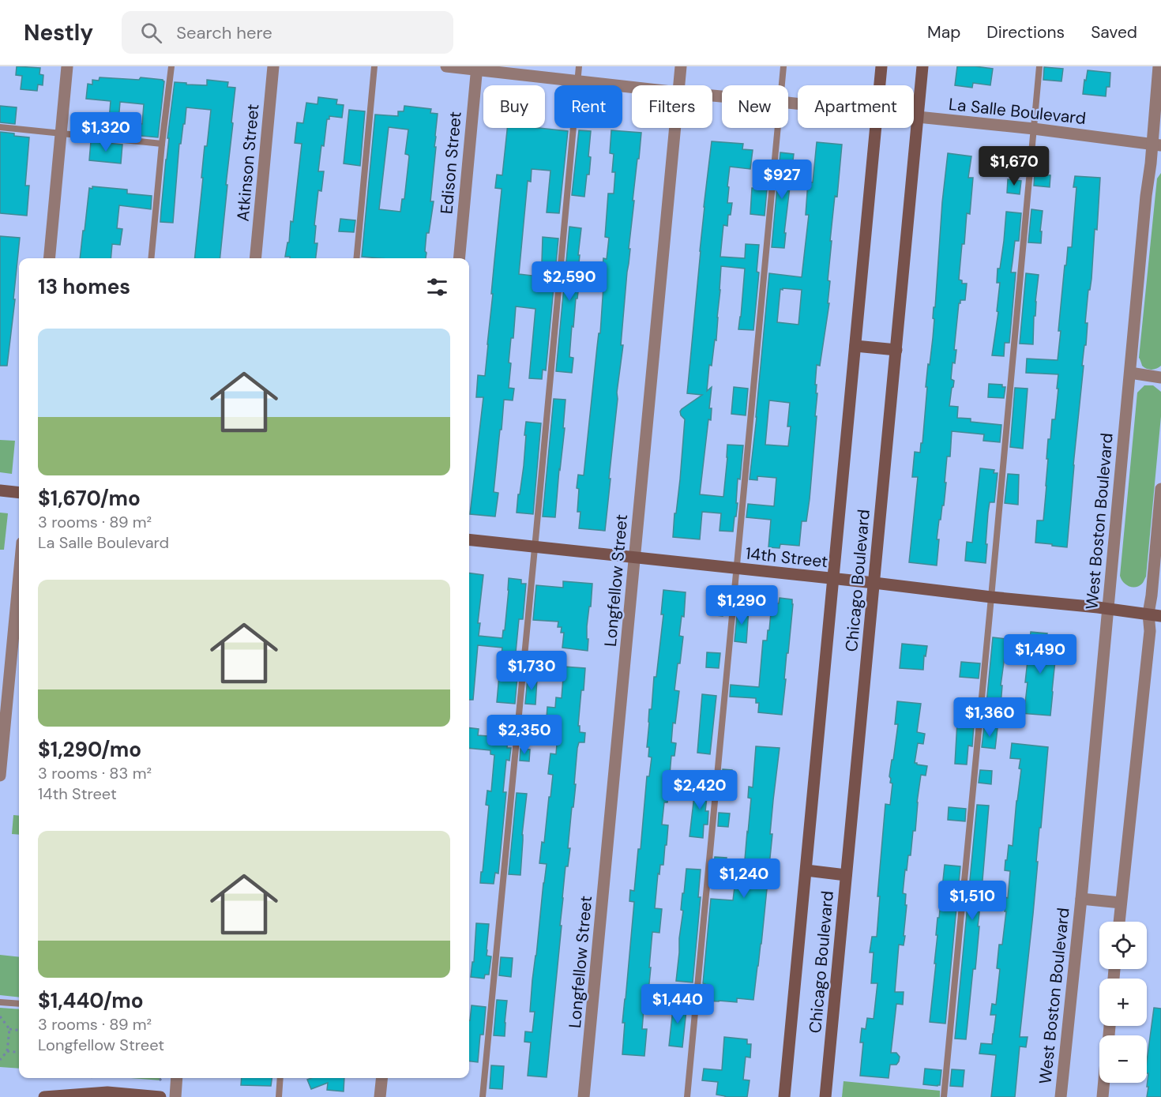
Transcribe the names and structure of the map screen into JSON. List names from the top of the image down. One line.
{"streets":{"street":["La Salle Boulevard","Atkinson Street","Edison Street","West Boston Boulevard","14th Street","Longfellow Street","Chicago Boulevard"]},"crossings":[["La Salle Boulevard","Edison Street"],["La Salle Boulevard","West Boston Boulevard"],["La Salle Boulevard","Chicago Boulevard"],["West Boston Boulevard","14th Street"],["14th Street","Longfellow Street"],["14th Street","Chicago Boulevard"]],"page":{"header":"Nestly","search":"Search here","nav":["Map","Directions","Saved"],"chip":["Buy","Rent","Filters","New","Apartment"],"price":["$1,320","$1,670","$927","$2,590","$1,290","$1,490","$1,730","$1,360","$2,350","$2,420","$1,240","$1,510","$1,440"],"heading":"13 homes","list":[{"name":"$1,670/mo","note":"3 rooms · 89 m² · La Salle Boulevard"},{"name":"$1,290/mo","note":"3 rooms · 83 m² · 14th Street"},{"name":"$1,440/mo","note":"3 rooms · 89 m² · Longfellow Street"}],"map_buttons":["+","−"]}}
